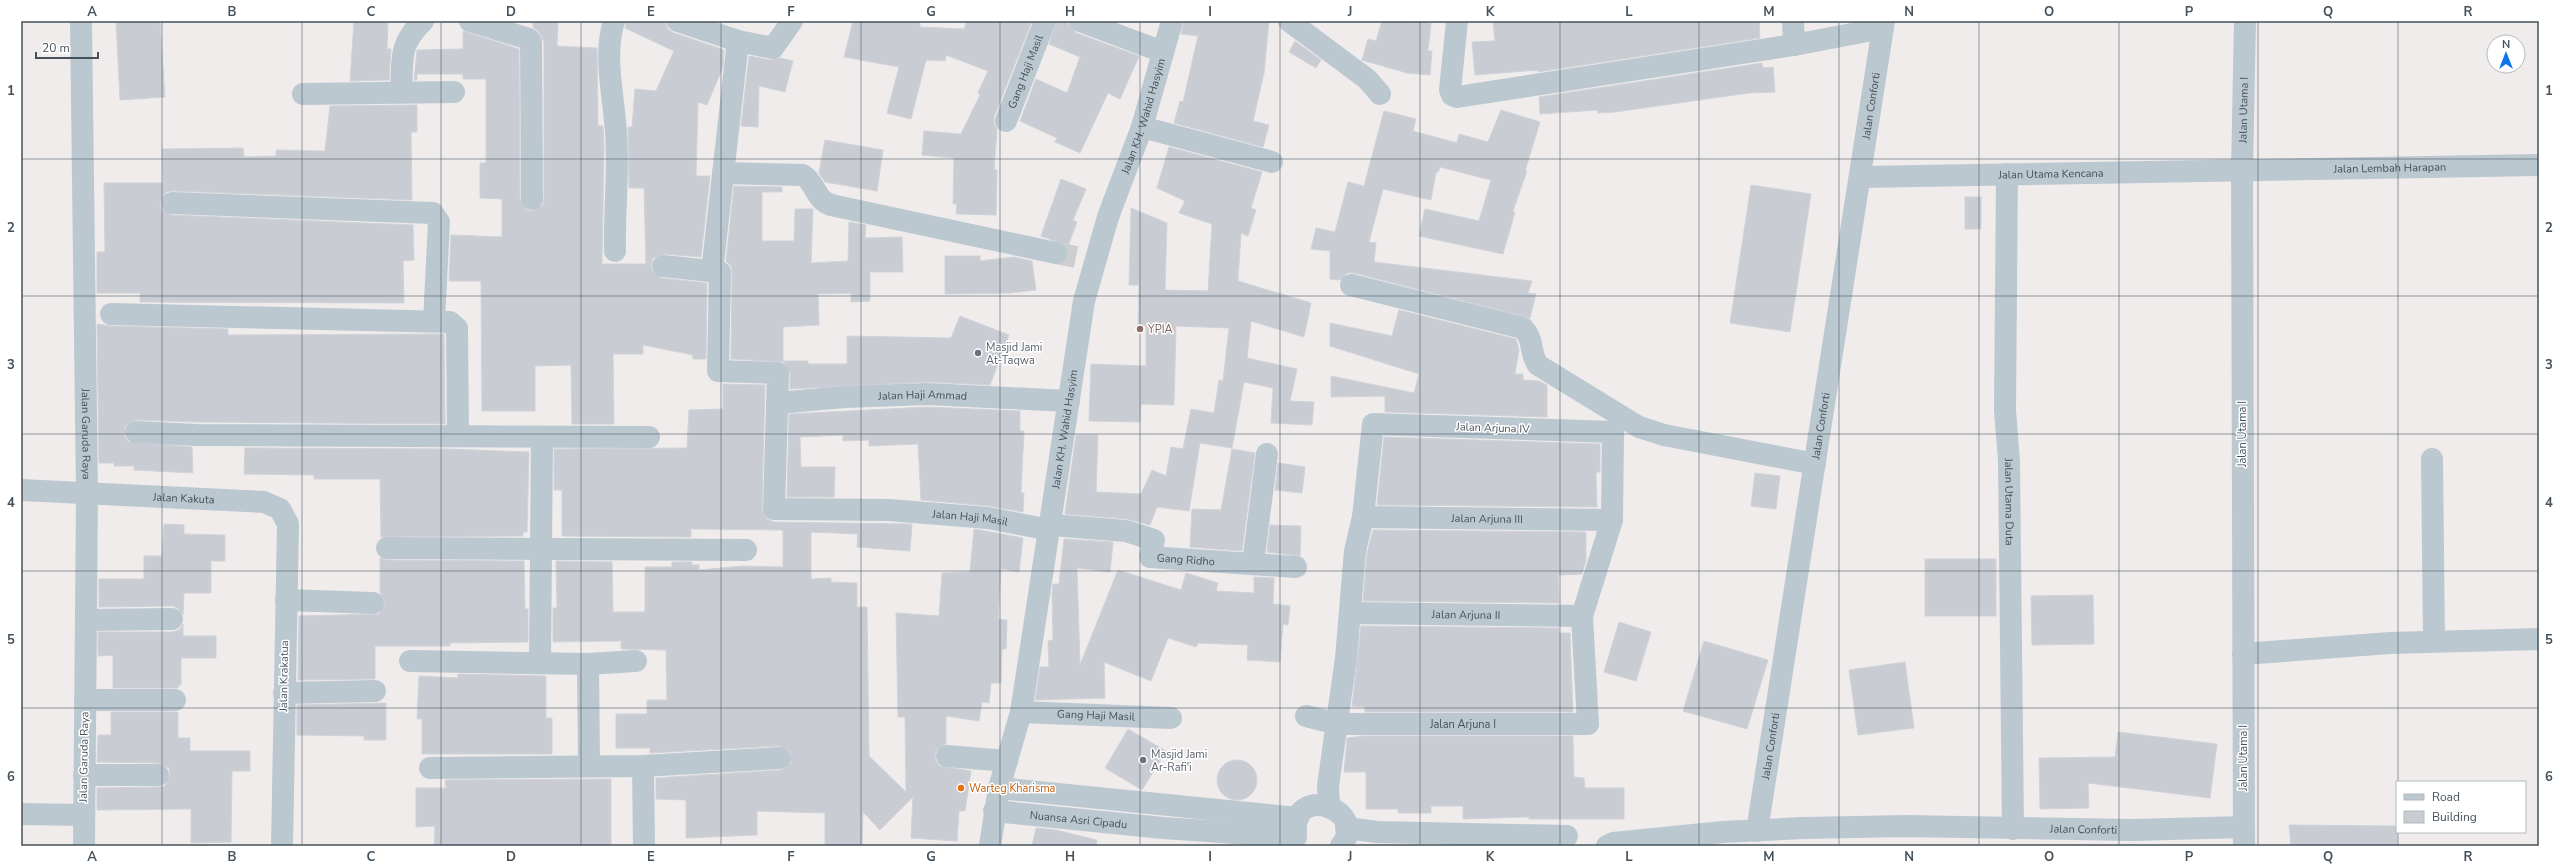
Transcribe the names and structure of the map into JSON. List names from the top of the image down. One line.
{"streets":{"street":["Gang Haji Masil","Jalan Conforti","Jalan Utama I","Jalan KH. Wahid Hasyim","Jalan Lembah Harapan","Jalan Utama Kencana","Jalan Haji Ammad","Jalan Arjuna IV","Jalan Garuda Raya","Jalan Kakuta","Jalan Utama Duta","Jalan Haji Masil","Jalan Arjuna III","Gang Ridho","Jalan Arjuna II","Jalan Krakatua","Jalan Arjuna I","Nuansa Asri Cipadu"]},"crossings":[["Gang Haji Masil","Jalan KH. Wahid Hasyim"],["Jalan Conforti","Jalan Utama I"],["Jalan Conforti","Jalan Utama Kencana"],["Jalan Conforti","Jalan Utama Duta"],["Jalan Utama I","Jalan Lembah Harapan"],["Jalan Utama I","Jalan Utama Kencana"],["Jalan KH. Wahid Hasyim","Jalan Haji Ammad"],["Jalan KH. Wahid Hasyim","Jalan Haji Masil"],["Jalan KH. Wahid Hasyim","Gang Ridho"],["Jalan KH. Wahid Hasyim","Nuansa Asri Cipadu"],["Jalan Lembah Harapan","Jalan Utama Kencana"],["Jalan Utama Kencana","Jalan Utama Duta"],["Jalan Haji Ammad","Jalan Haji Masil"],["Jalan Arjuna IV","Jalan Arjuna III"],["Jalan Garuda Raya","Jalan Kakuta"],["Jalan Kakuta","Jalan Krakatua"],["Jalan Haji Masil","Gang Ridho"],["Jalan Arjuna II","Jalan Arjuna I"]],"places":["YPIA","Masjid Jami At-Taqwa","Masjid Jami Ar-Rafi'i","Warteg Kharisma"],"legend":["Road","Building"],"scale_bar":"20 m","north":"top","grid":{"columns":["A","B","C","D","E","F","G","H","I","J","K","L","M","N","O","P","Q","R"],"rows":["1","2","3","4","5","6"]}}
